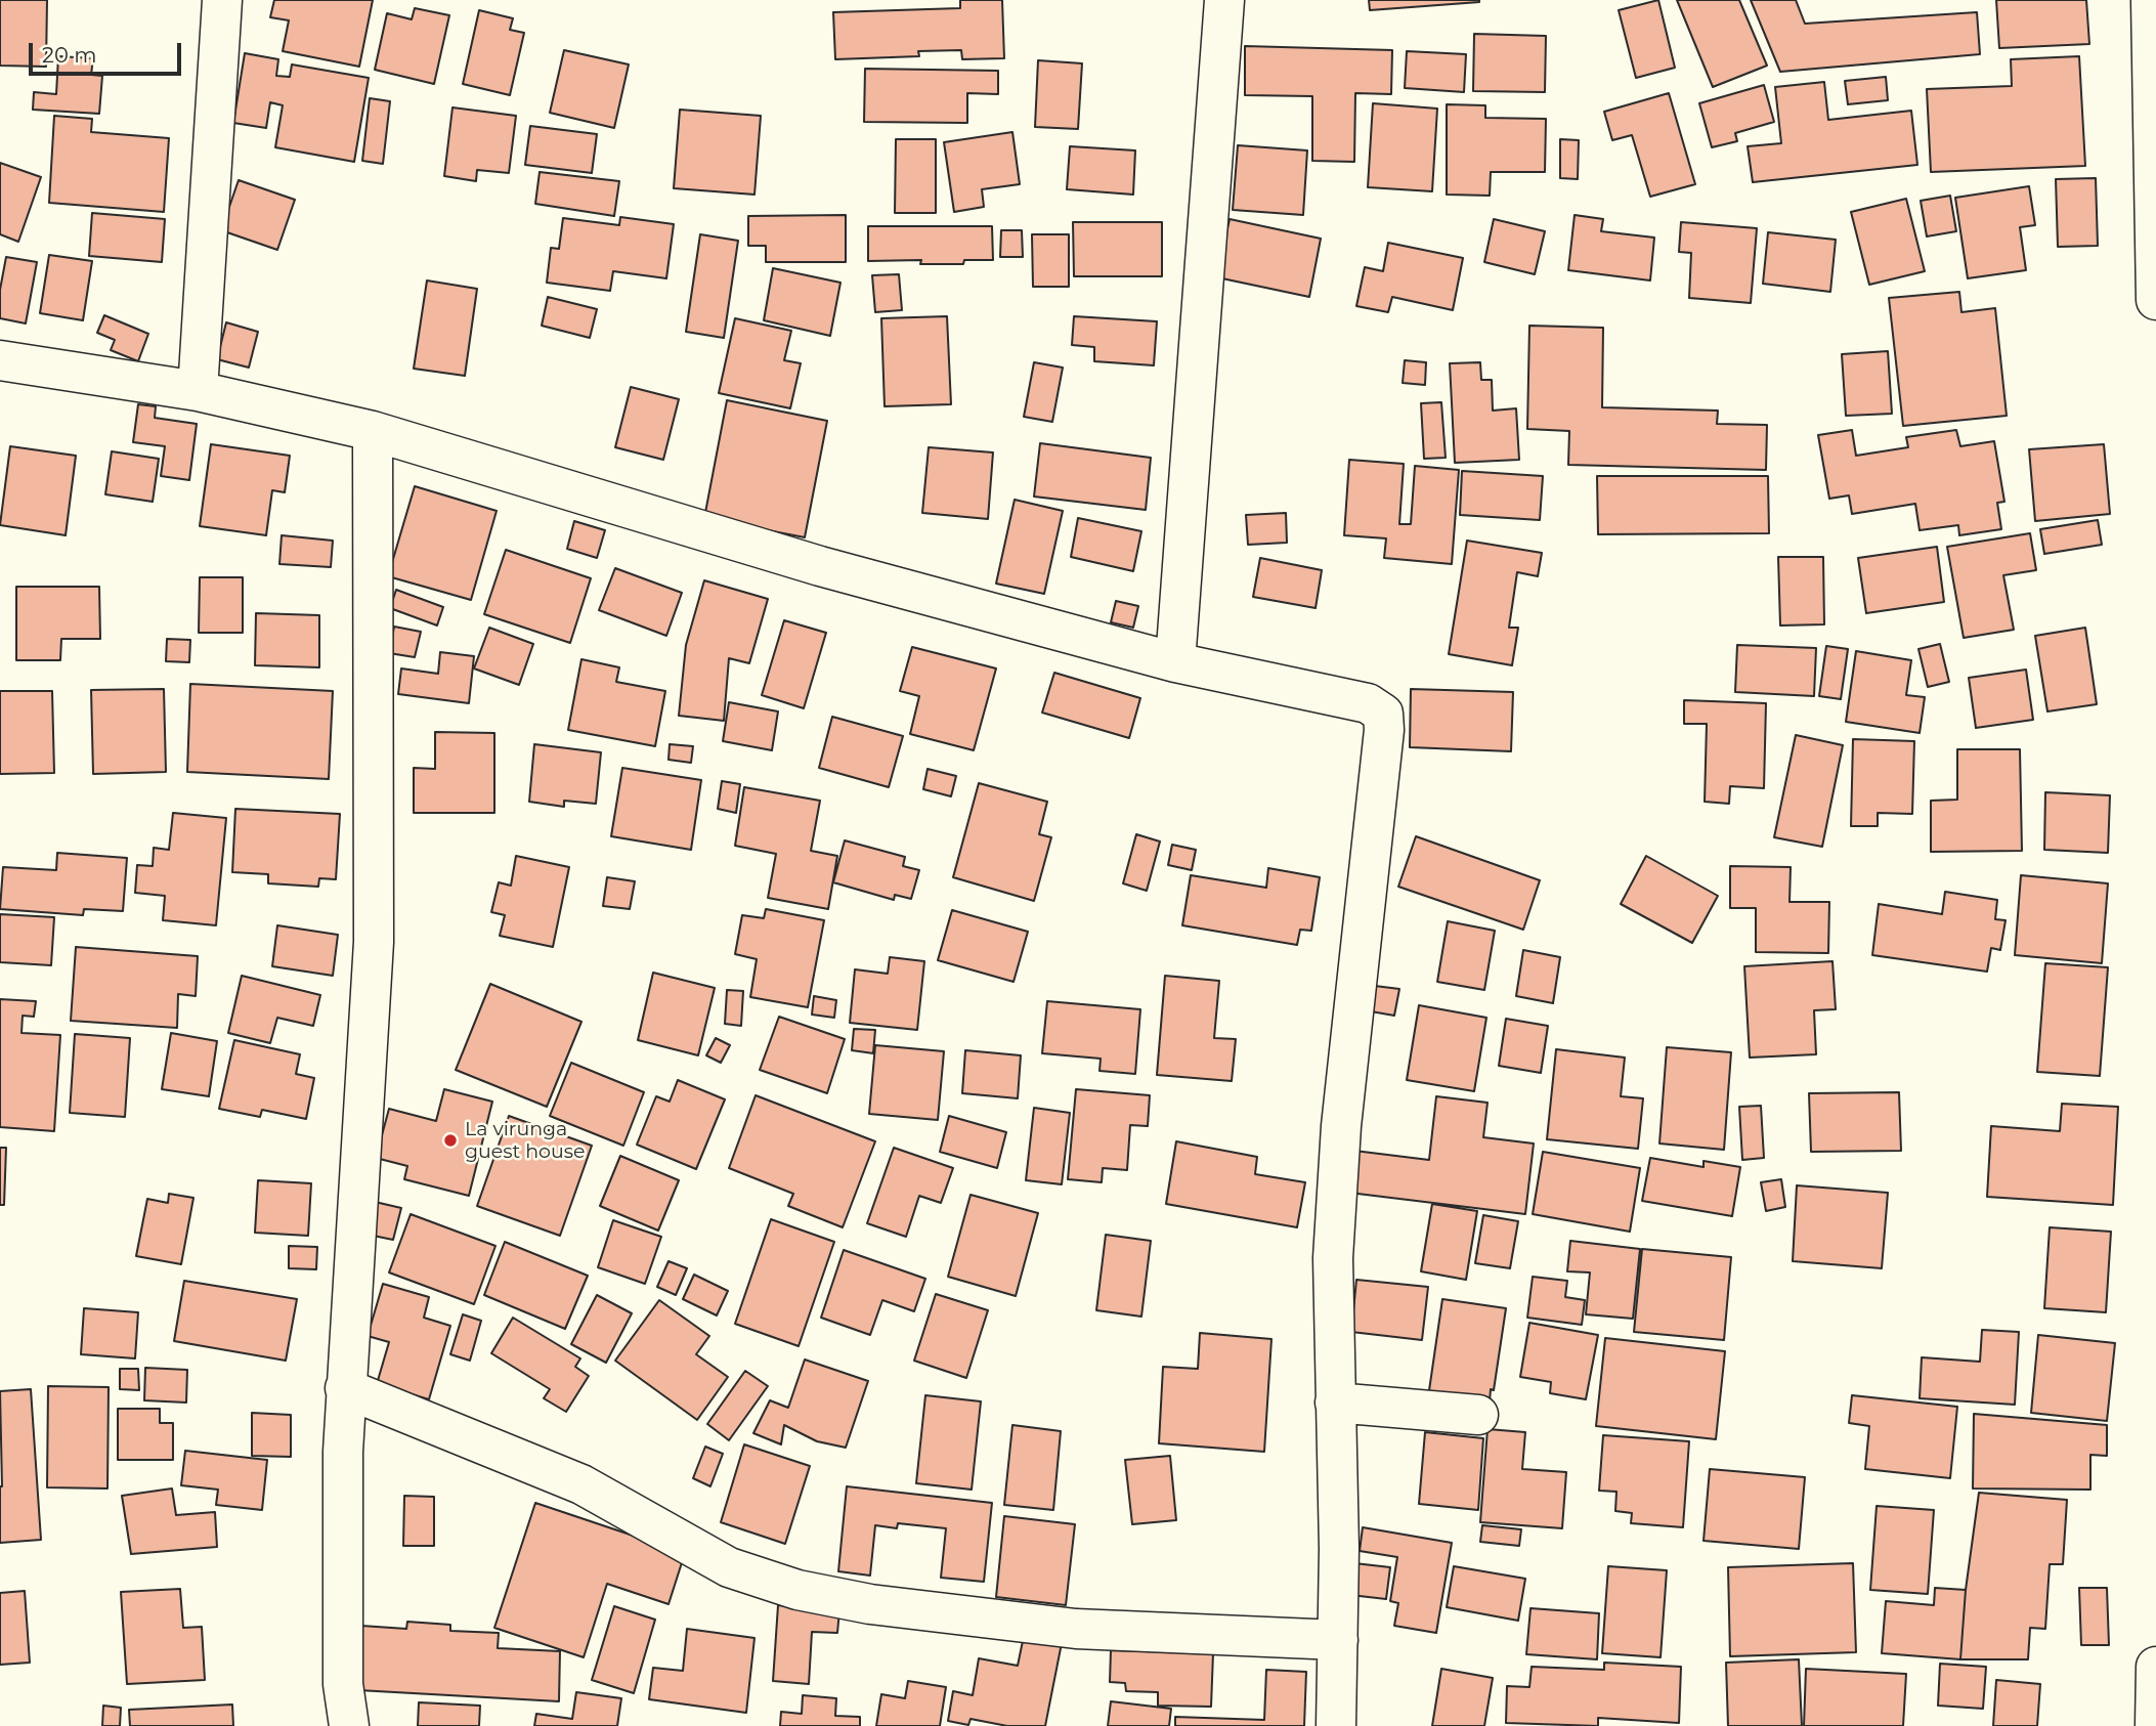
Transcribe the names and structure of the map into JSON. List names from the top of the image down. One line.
{"places":["La virunga guest house"],"scale_bar":"20 m"}
